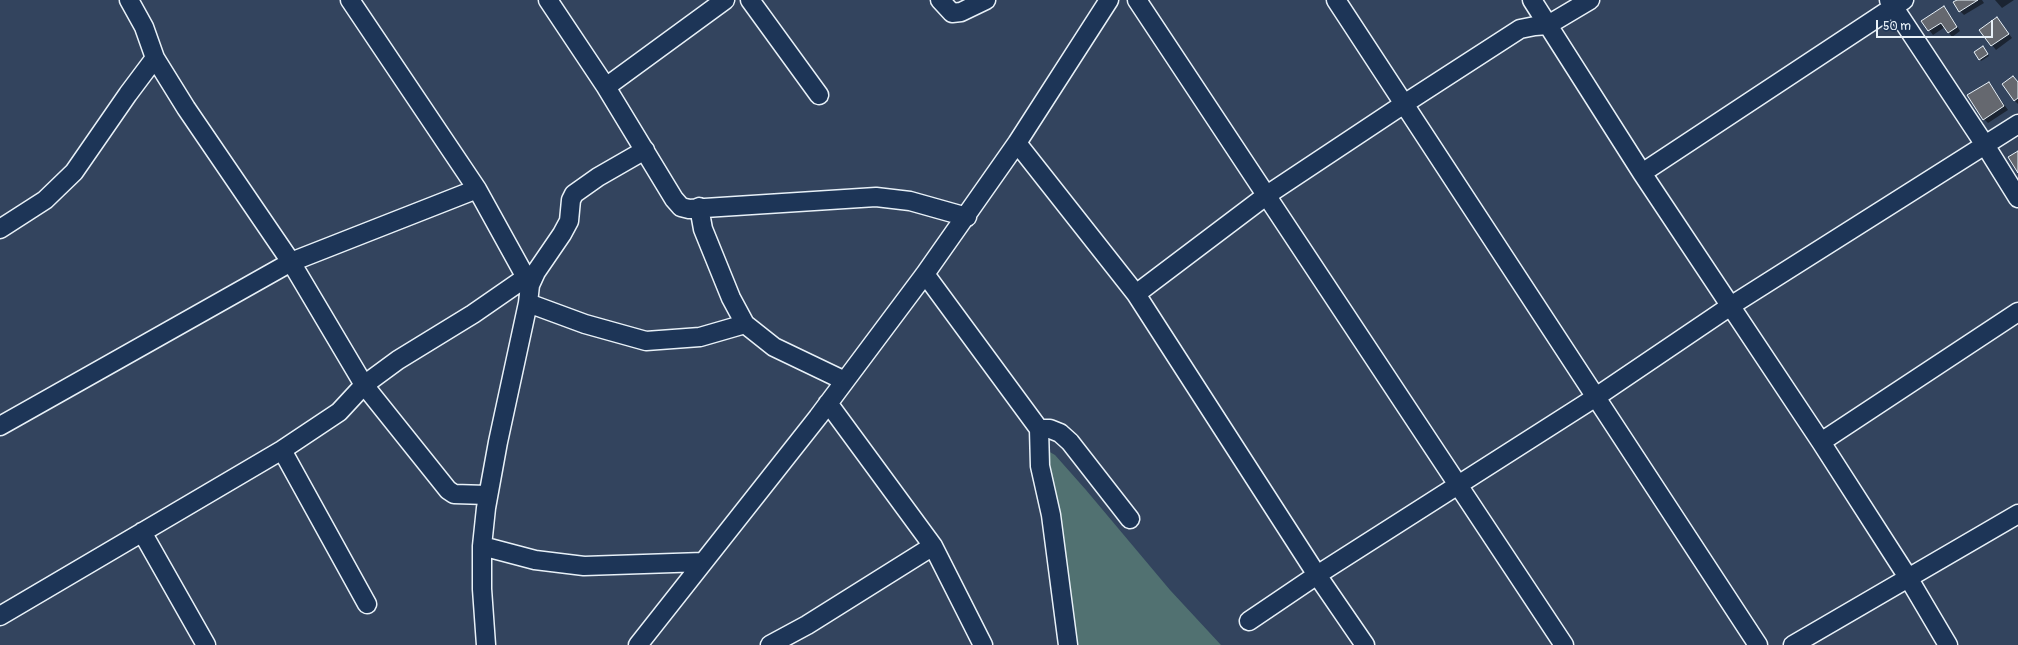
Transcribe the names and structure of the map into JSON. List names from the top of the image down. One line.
{"scale_bar":"50 m"}
